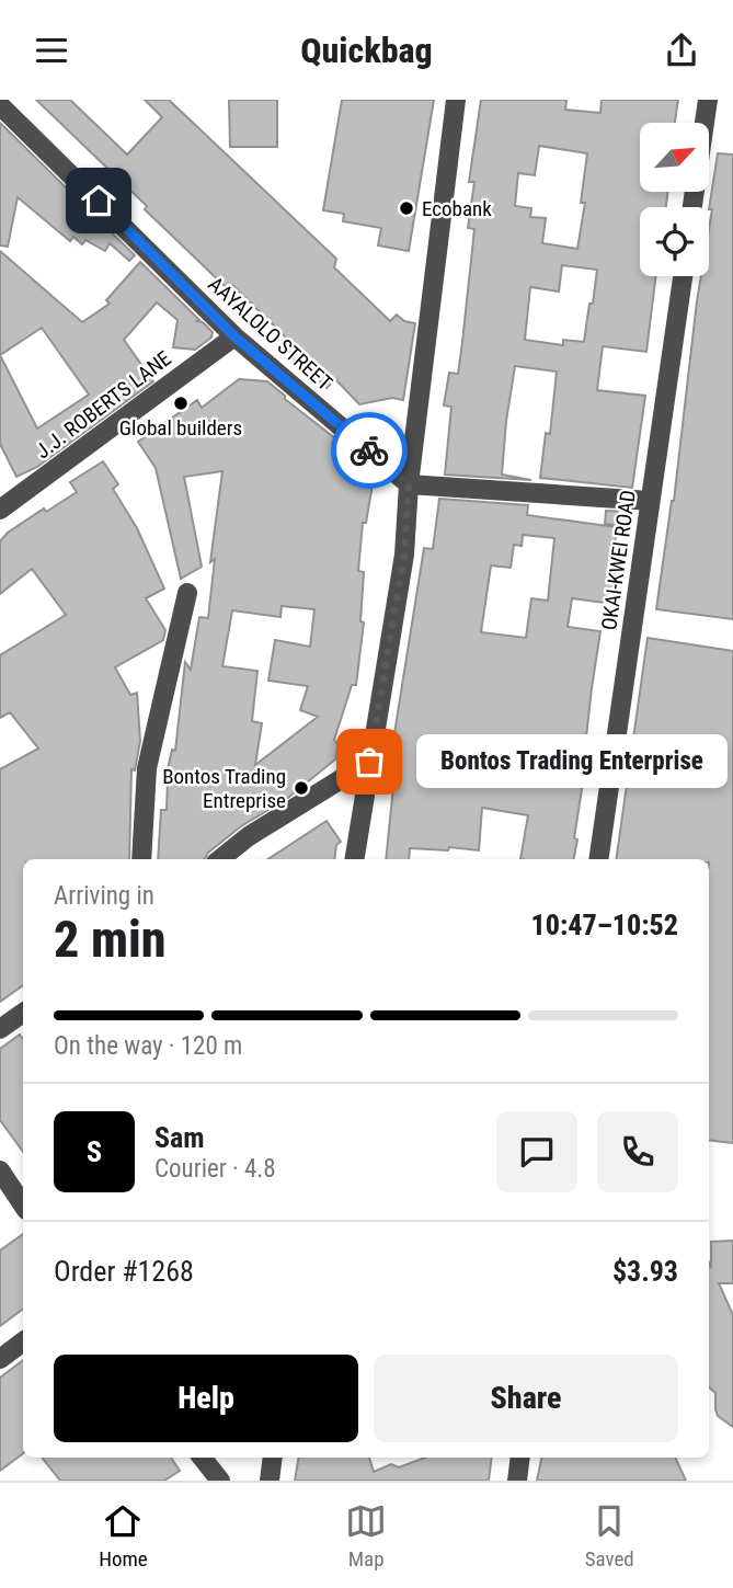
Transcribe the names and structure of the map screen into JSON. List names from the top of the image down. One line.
{"streets":{"street":["AAYALOLO STREET","J.J. ROBERTS LANE","OKAI-KWEI ROAD"]},"crossings":[["AAYALOLO STREET","J.J. ROBERTS LANE"]],"places":["Ecobank","Global builders","Bontos Trading Enterprise","Bontos Trading Entreprise"],"north":"top right","page":{"header":"Quickbag","bubble":"Bontos Trading Enterprise","heading":["2 min","Arriving in","10:47–10:52"],"panel":["Sam","Courier · 4.8","Order #1268","$3.93"],"bar":"On the way · 120 m","round":"S","buttons":["Help","Share"],"tabs":["Home","Map","Saved"]}}
